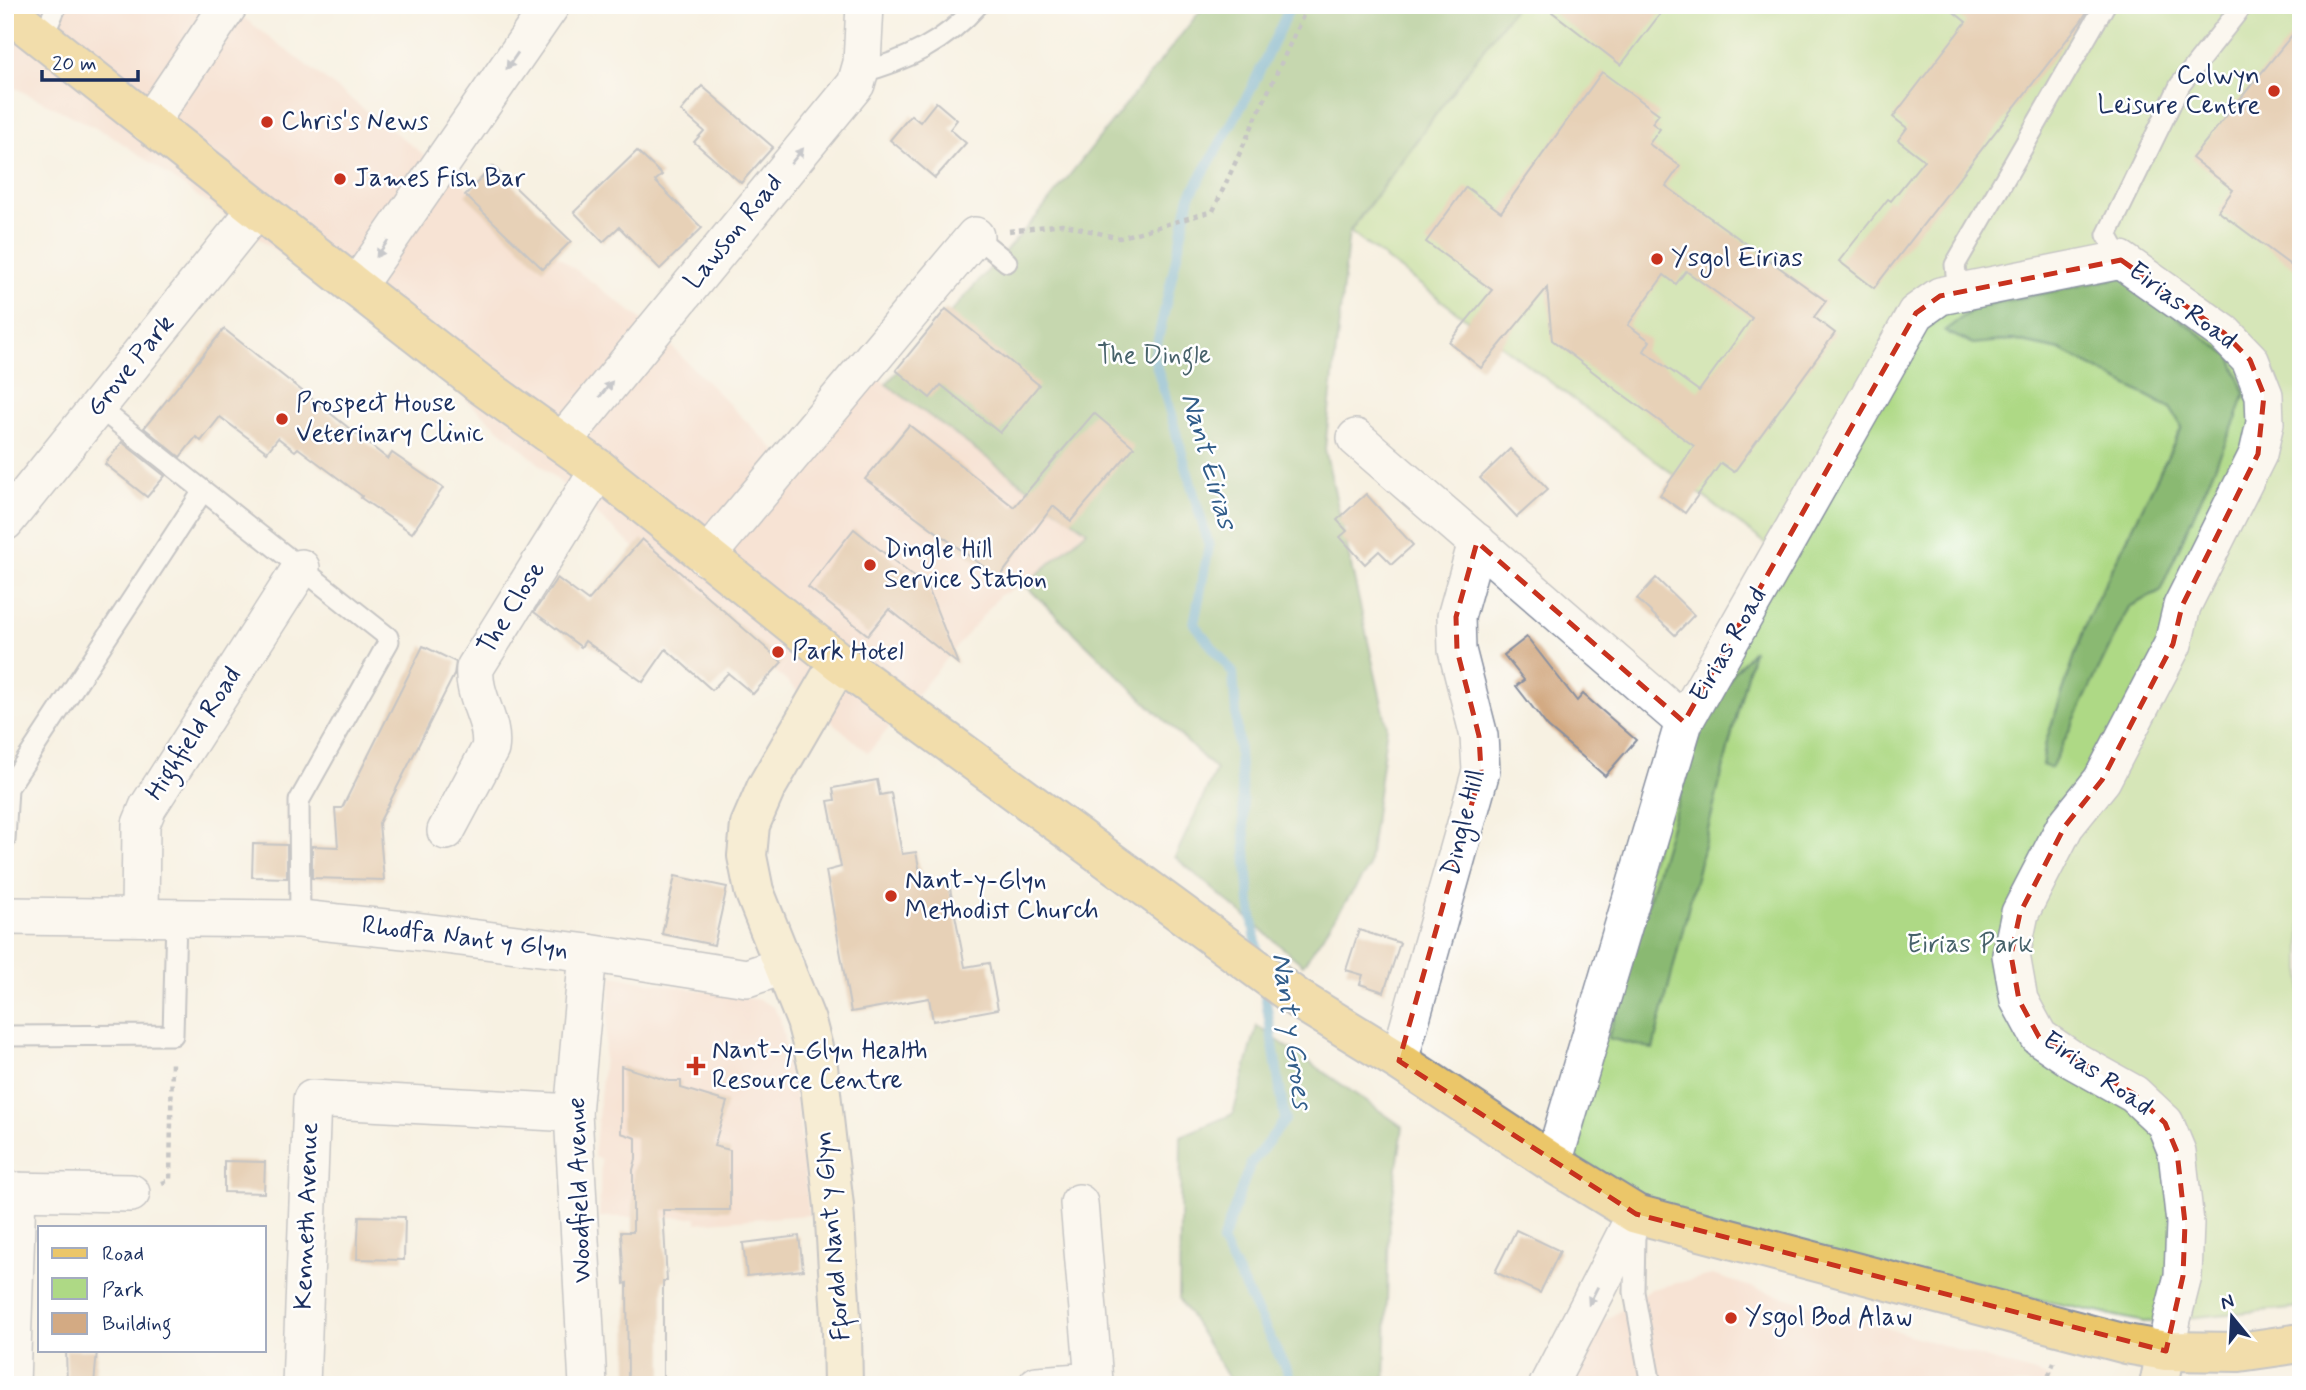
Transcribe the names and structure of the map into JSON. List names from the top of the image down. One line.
{"streets":{"street":["Lawson Road","Eirias Road","Grove Park","The Close","Highfield Road","Dingle Hill","Rhodfa Nant y Glyn","Woodfield Avenue","Kenneth Avenue","Ffordd Nant y Glyn"]},"crossings":[["Highfield Road","Rhodfa Nant y Glyn"],["Rhodfa Nant y Glyn","Woodfield Avenue"],["Rhodfa Nant y Glyn","Ffordd Nant y Glyn"],["Woodfield Avenue","Kenneth Avenue"]],"water":["Nant Eirias","Nant y Groes"],"parks":["The Dingle","Eirias Park"],"places":{"other":["Colwyn Leisure Centre","Chris's News","James Fish Bar","Ysgol Eirias","Prospect House Veterinary Clinic","Dingle Hill Service Station","Park Hotel","Nant-y-Glyn Methodist Church","Ysgol Bod Alaw"],"health":["Nant-y-Glyn Health Resource Centre"]},"legend":["Road","Park","Building"],"scale_bar":"20 m","north":"top"}
